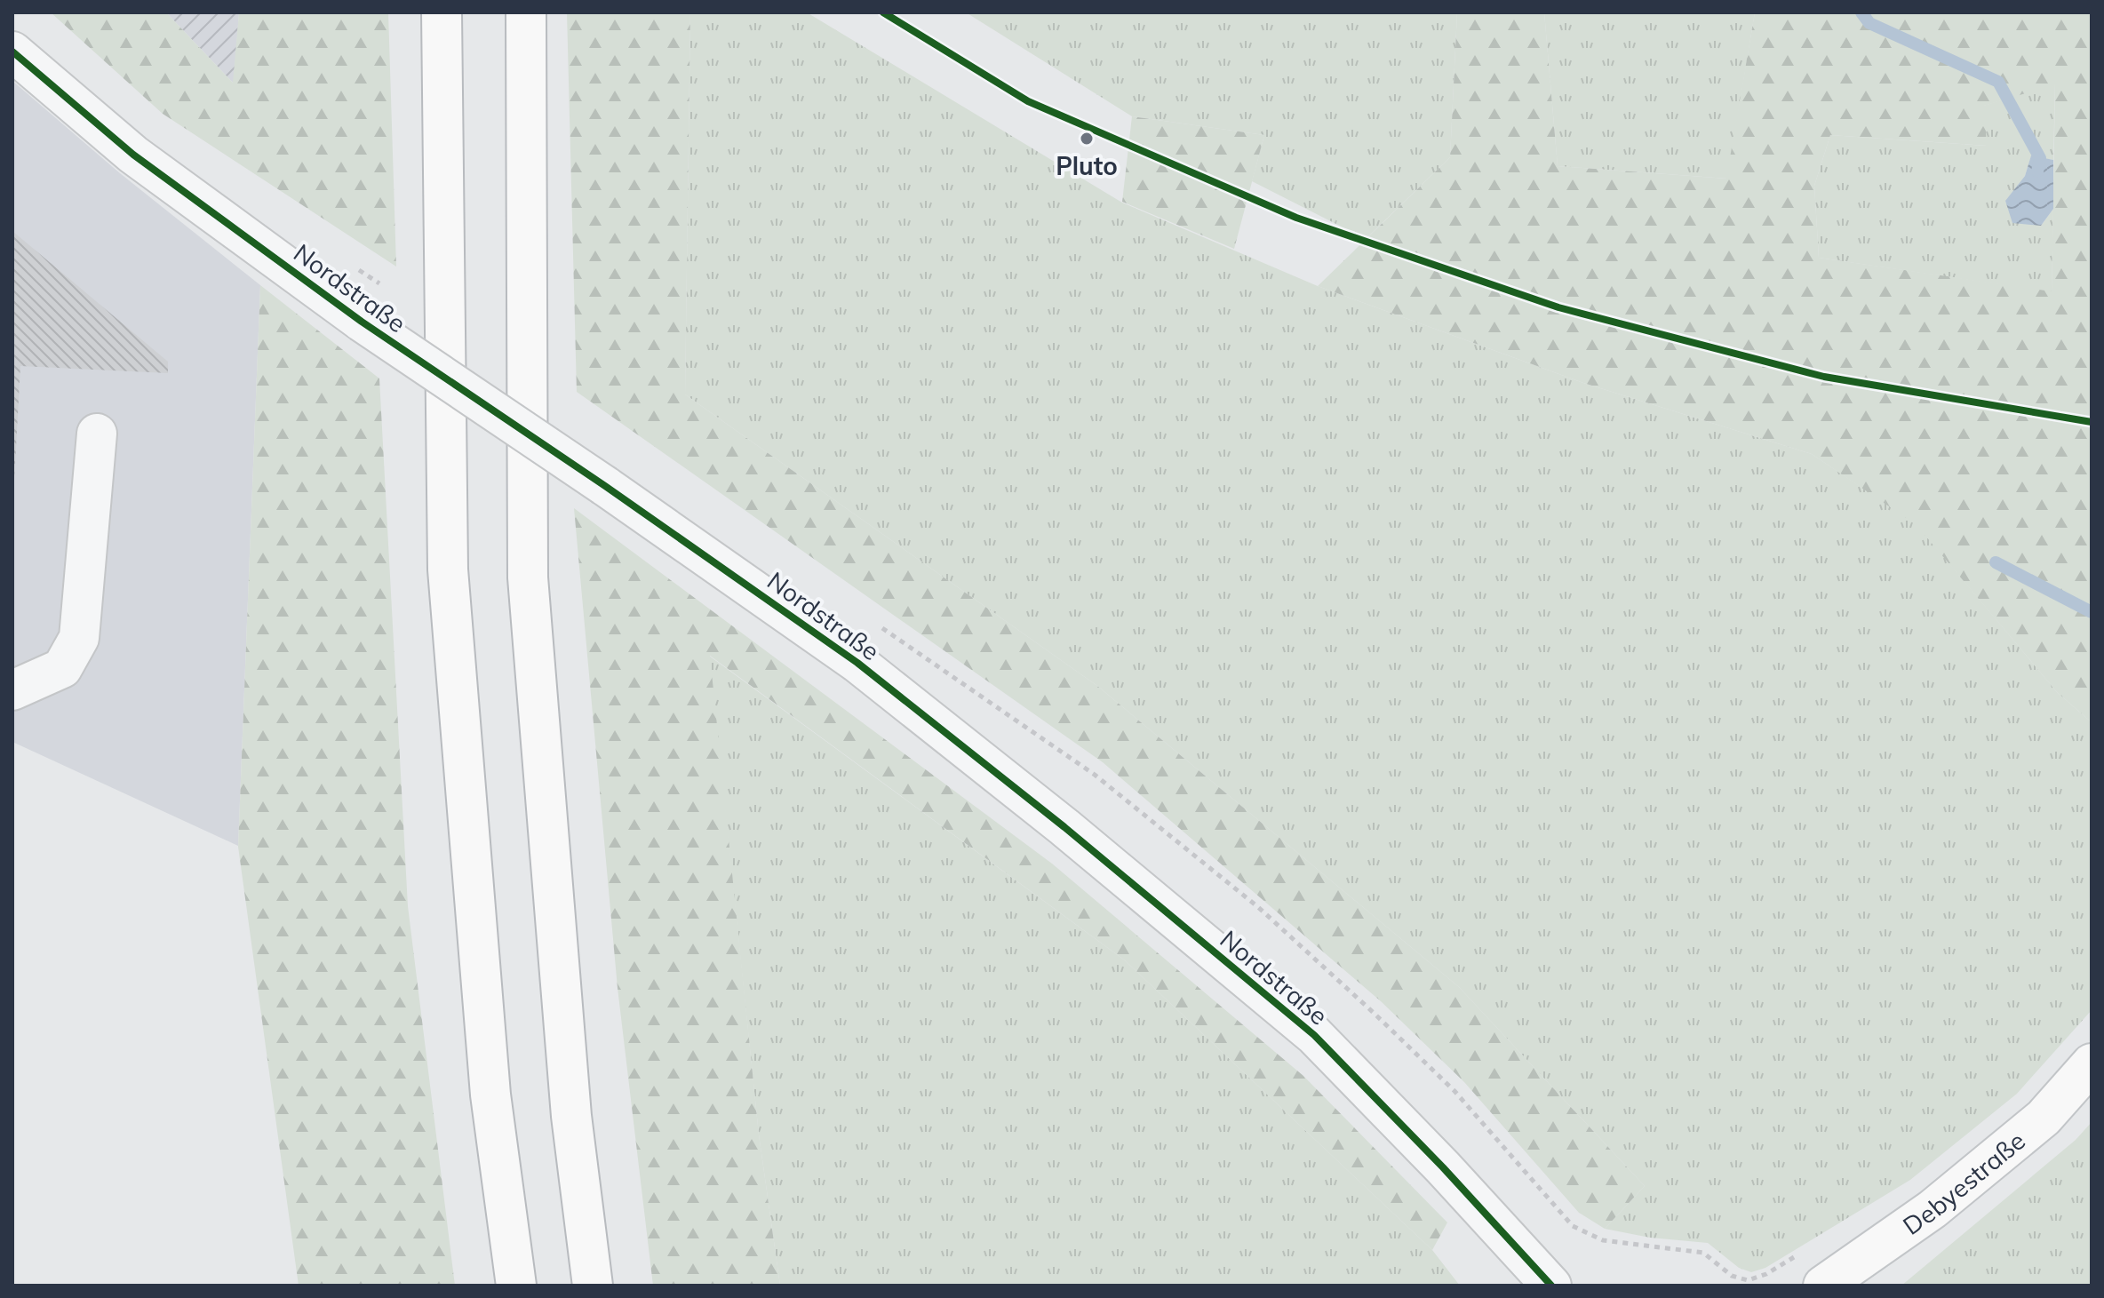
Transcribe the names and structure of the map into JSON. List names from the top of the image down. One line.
{"streets":{"main road":["Debyestraße"],"street":["Nordstraße"]},"places":["Pluto"]}
